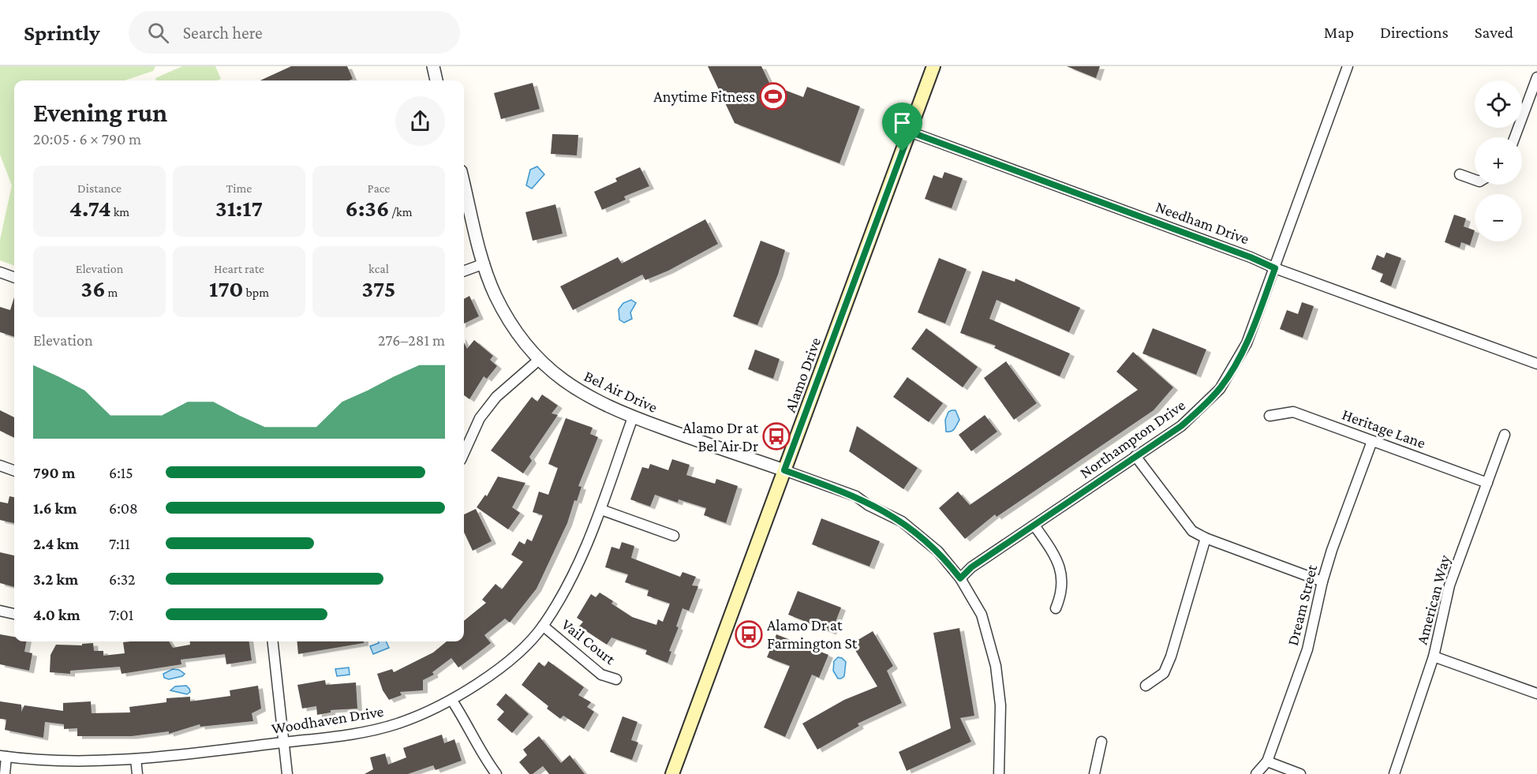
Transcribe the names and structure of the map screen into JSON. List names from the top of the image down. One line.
{"streets":{"main road":["Alamo Drive"],"street":["Needham Drive","Bel Air Drive","Heritage Lane","Northampton Drive","American Way","Dream Street","Vail Court","Woodhaven Drive"]},"crossings":[["Needham Drive","Alamo Drive"],["Needham Drive","Northampton Drive"],["Alamo Drive","Bel Air Drive"],["Bel Air Drive","Woodhaven Drive"],["Heritage Lane","American Way"],["Heritage Lane","Dream Street"],["Vail Court","Woodhaven Drive"]],"places":{"sports":["Anytime Fitness"],"bus stop":["Alamo Dr at Bel Air Dr","Alamo Dr at Farmington St"]},"page":{"header":"Sprintly","search":"Search here","nav":["Map","Directions","Saved"],"map_buttons":["+","−"],"heading":["Evening run","20:05 · 6 × 790 m"],"stats":[["Distance","4.74 km"],["Time","31:17"],["Pace","6:36 /km"],["Elevation","36 m"],["Heart rate","170 bpm"],["kcal","375"]],"chart":["Elevation","276–281 m"],"list":[{"name":"790 m","note":"6:15"},{"name":"1.6 km","note":"6:08"},{"name":"2.4 km","note":"7:11"},{"name":"3.2 km","note":"6:32"},{"name":"4.0 km","note":"7:01"}]}}
